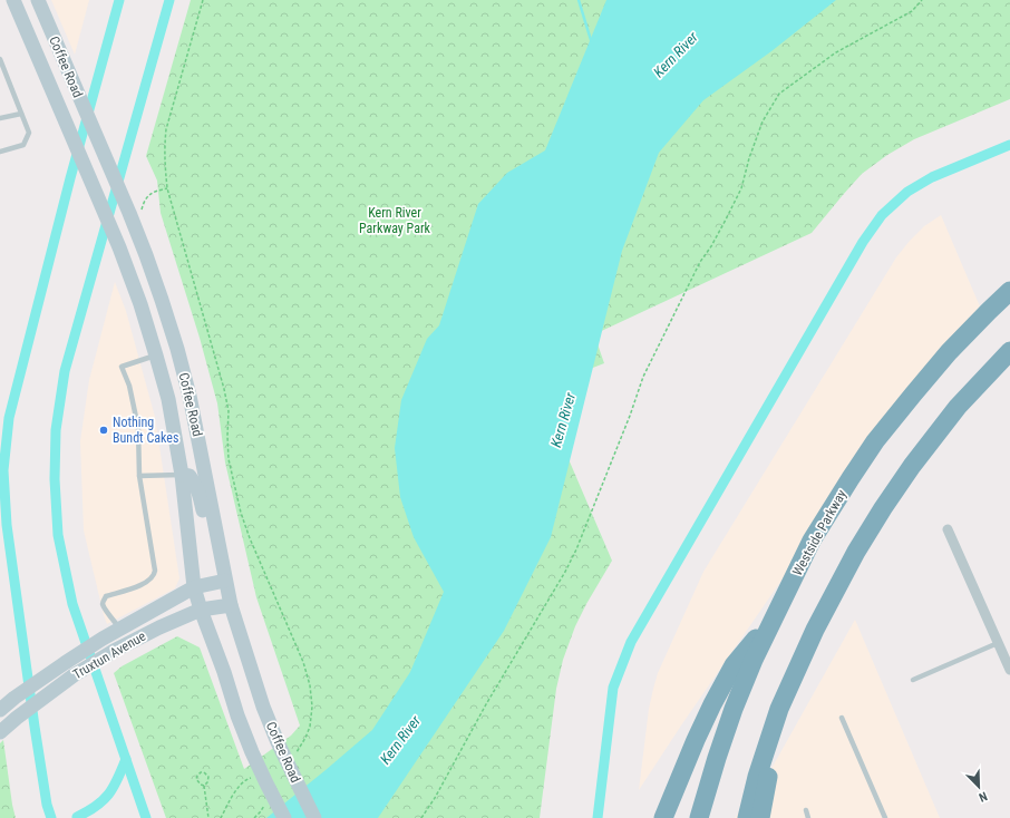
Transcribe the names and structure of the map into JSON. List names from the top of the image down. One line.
{"streets":{"highway":["Westside Parkway"],"main road":["Coffee Road","Truxtun Avenue"]},"crossings":[["Coffee Road","Truxtun Avenue"]],"water":["Kern River"],"parks":["Kern River Parkway Park"],"places":["Nothing Bundt Cakes"],"north":"bottom right"}
